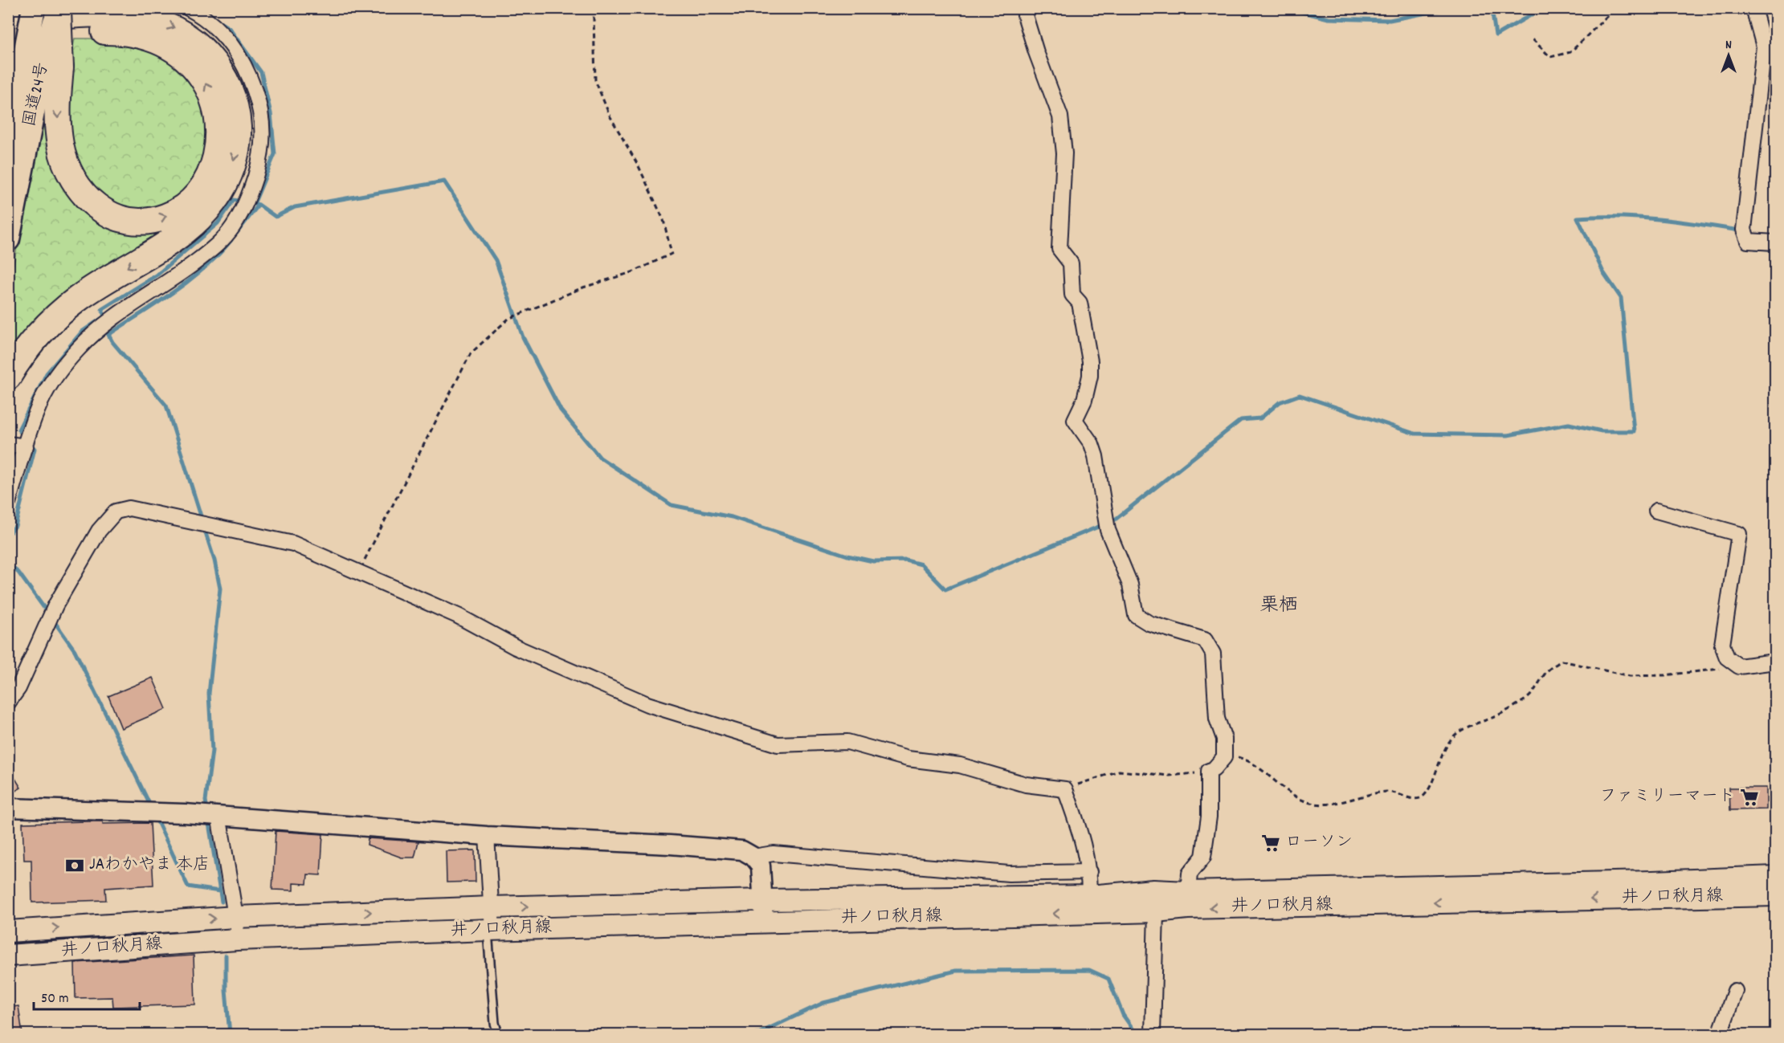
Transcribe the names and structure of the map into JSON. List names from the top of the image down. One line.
{"streets":{"highway":["国道24号"],"main road":["井ノ口秋月線"]},"districts":["栗栖"],"places":{"supermarket":["ファミリーマート","ローソン"],"bank":["JAわかやま 本店"]},"scale_bar":"50 m","north":"top"}
